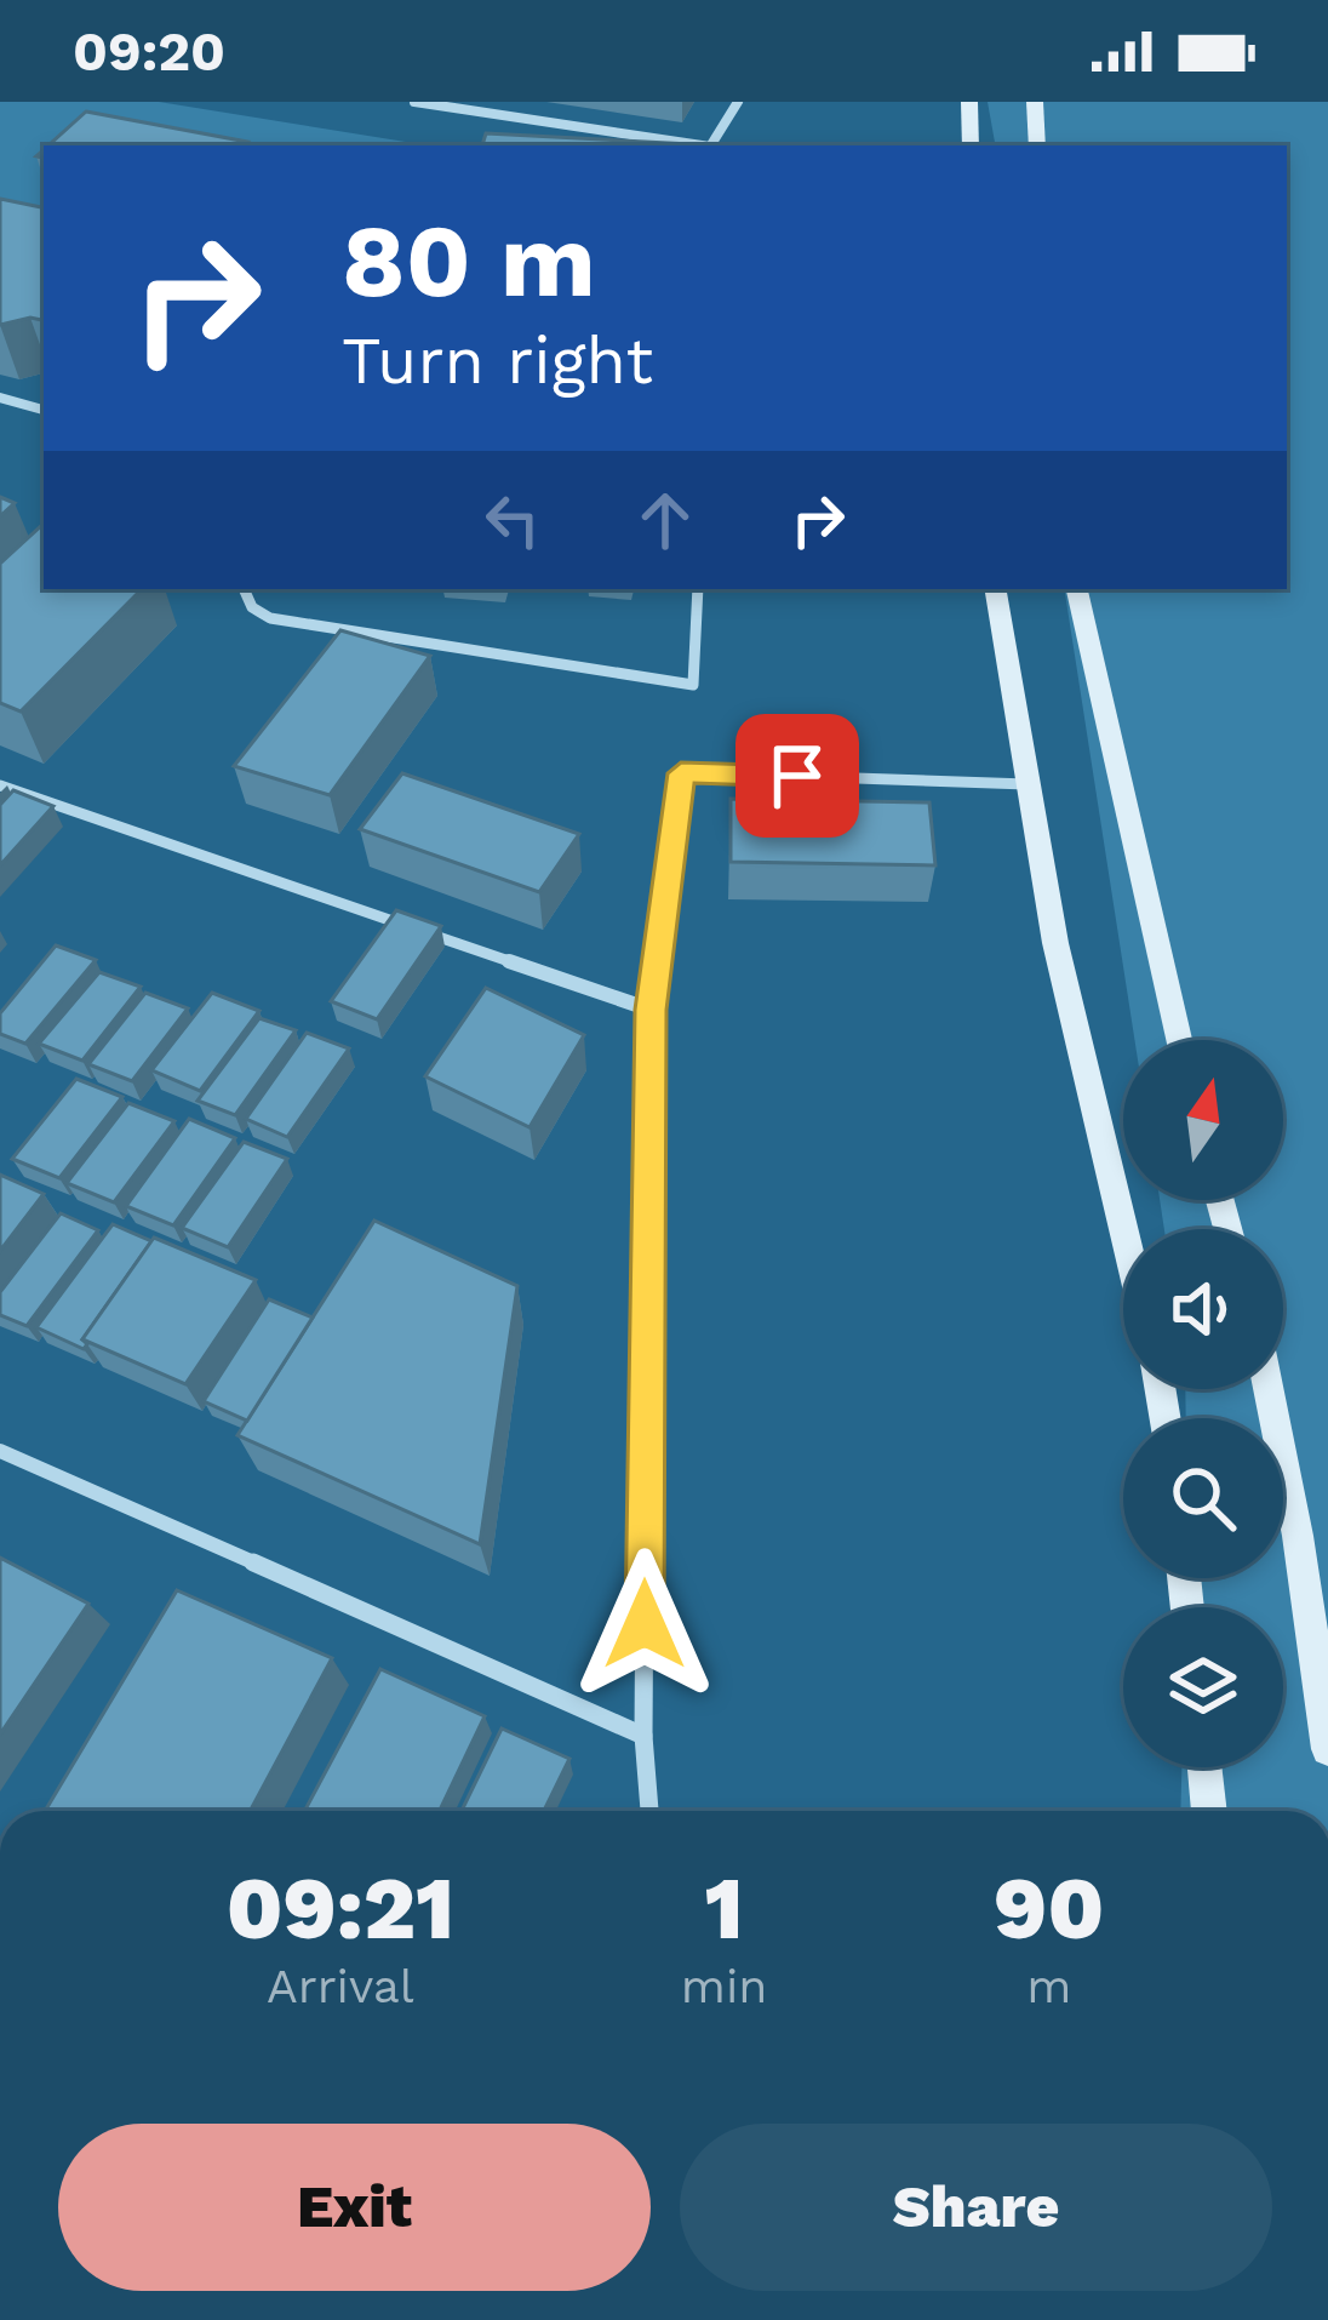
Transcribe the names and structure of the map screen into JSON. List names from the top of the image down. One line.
{"north":"top","page":{"status":"09:20","turn":["80 m","Turn right"],"eta":["09:21","Arrival","1","min","90","m"],"buttons":["Exit","Share"]}}
